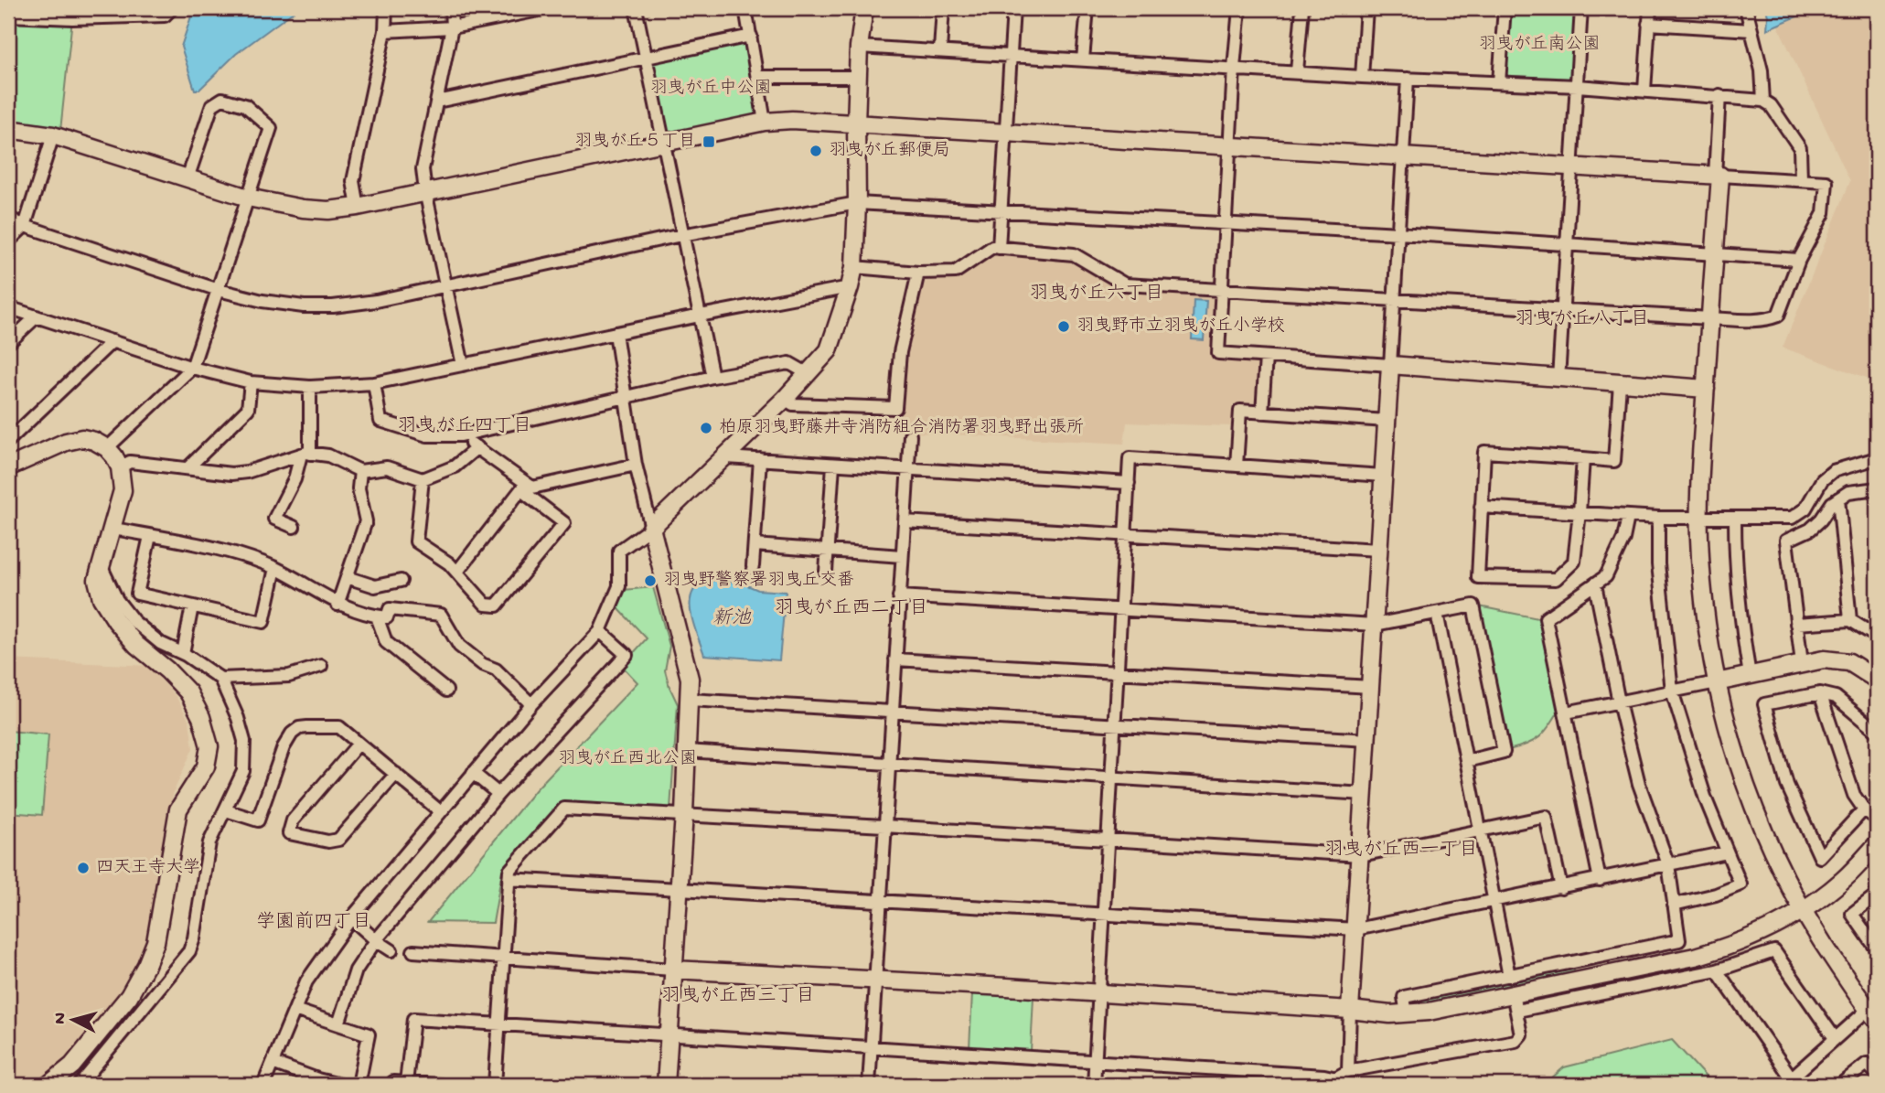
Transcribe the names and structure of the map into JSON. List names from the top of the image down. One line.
{"districts":["羽曳が丘六丁目","羽曳が丘八丁目","羽曳が丘四丁目","羽曳が丘西二丁目","羽曳が丘西一丁目","学園前四丁目","羽曳が丘西三丁目"],"water":["新池"],"parks":["羽曳が丘南公園","羽曳が丘中公園","羽曳が丘西北公園"],"places":{"transit":["羽曳が丘５丁目"],"other":["羽曳が丘郵便局","羽曳野市立羽曳が丘小学校","柏原羽曳野藤井寺消防組合消防署羽曳野出張所","羽曳野警察署羽曳丘交番","四天王寺大学"]},"north":"left"}
